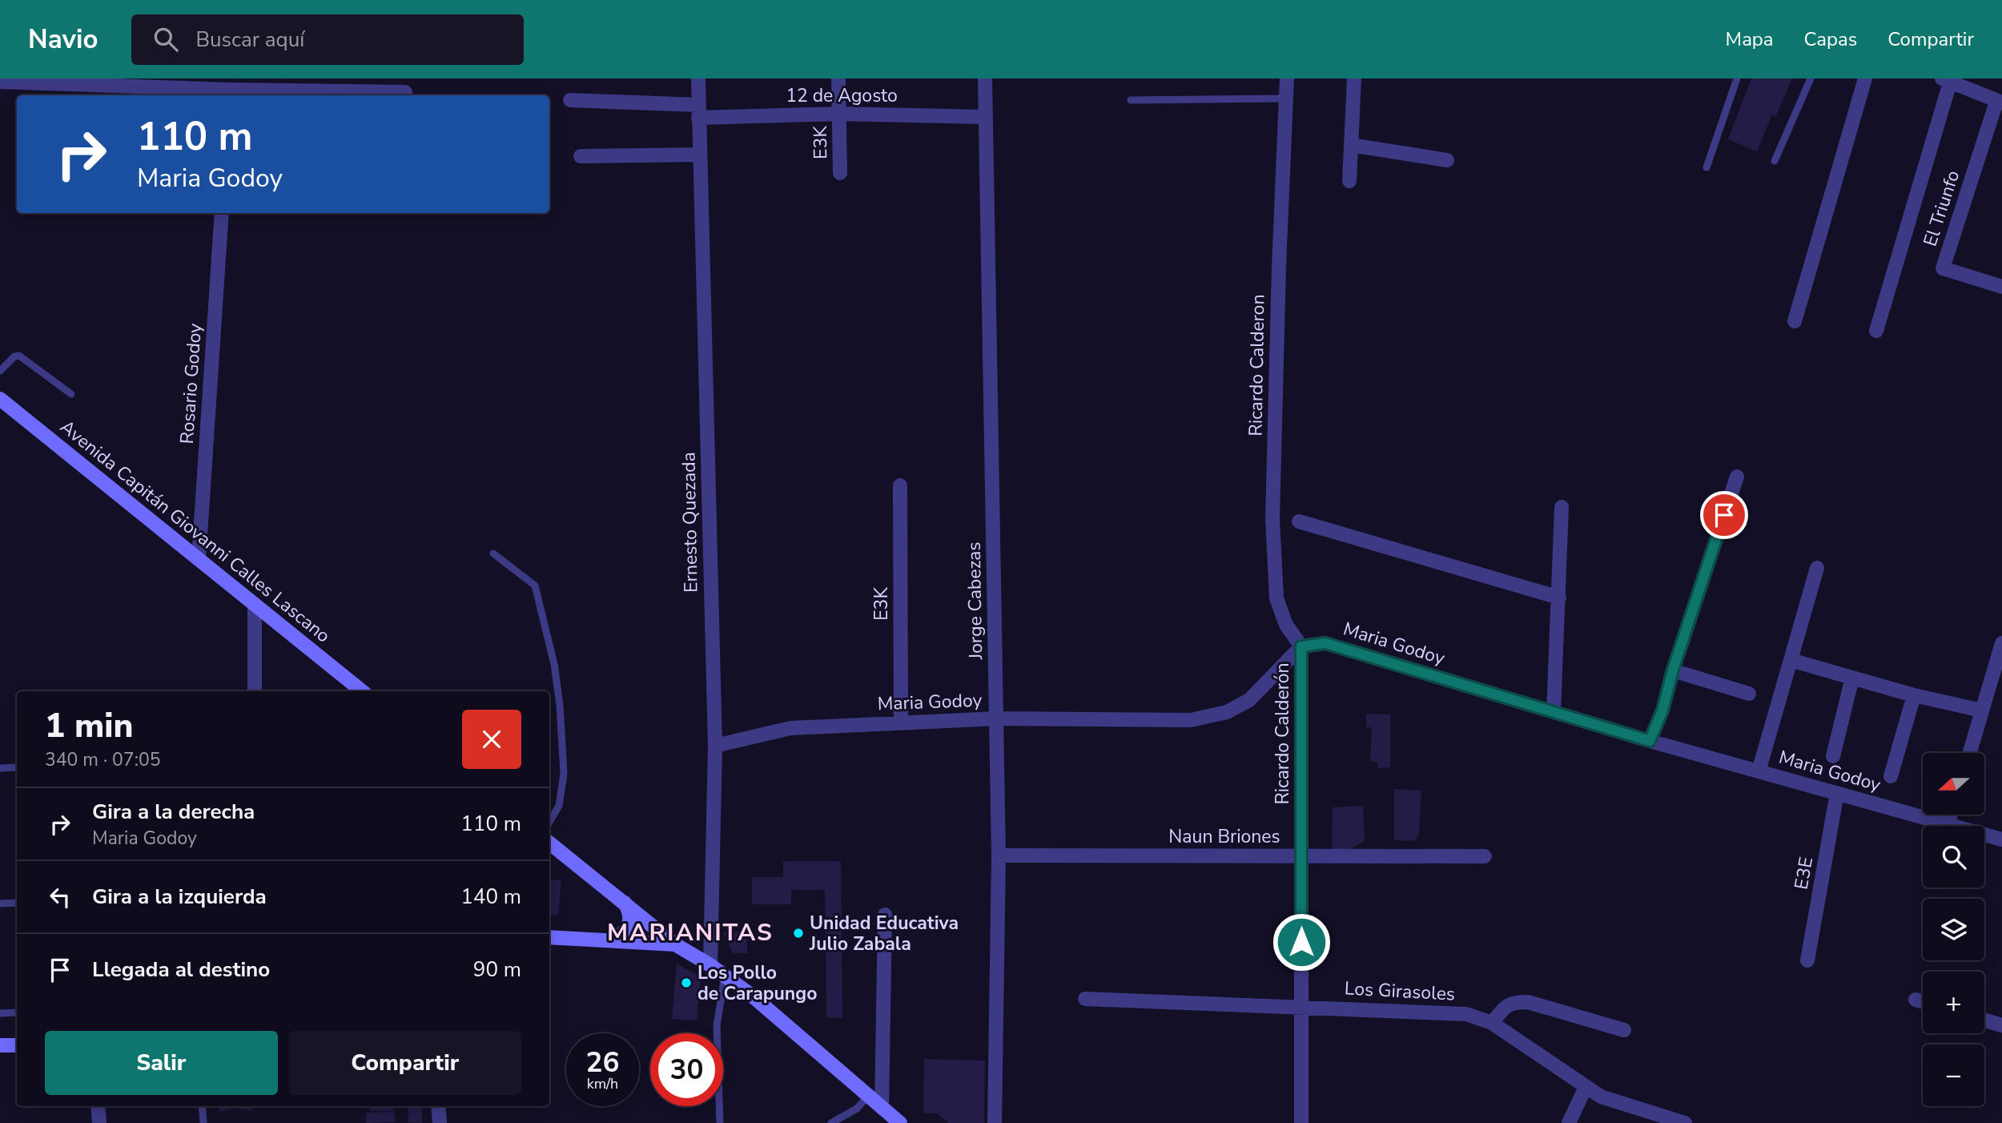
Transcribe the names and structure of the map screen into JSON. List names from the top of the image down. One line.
{"streets":{"street":["12 de Agosto","E3K","El Triunfo","Ricardo Calderon","Rosario Godoy","Ernesto Quezada","Avenida Capitán Giovanni Calles Lascano","Jorge Cabezas","Maria Godoy","Ricardo Calderón","Naun Briones","E3E","Los Girasoles"]},"crossings":[["12 de Agosto","E3K"],["12 de Agosto","Ernesto Quezada"],["12 de Agosto","Jorge Cabezas"],["E3K","Maria Godoy"],["Ricardo Calderon","Maria Godoy"],["Ricardo Calderon","Ricardo Calderón"],["Rosario Godoy","Avenida Capitán Giovanni Calles Lascano"],["Ernesto Quezada","Maria Godoy"],["Jorge Cabezas","Maria Godoy"],["Jorge Cabezas","Naun Briones"],["Maria Godoy","Ricardo Calderón"],["Maria Godoy","E3E"],["Ricardo Calderón","Naun Briones"],["Ricardo Calderón","Los Girasoles"]],"districts":["MARIANITAS"],"places":["Unidad Educativa Julio Zabala","Los Pollo de Carapungo"],"north":"left","page":{"header":"Navio","search":"Buscar aquí","nav":["Mapa","Capas","Compartir"],"turn":["110 m","Maria Godoy"],"heading":["1 min","340 m · 07:05"],"map_buttons":["+","−"],"list":[{"name":"Gira a la derecha","note":"Maria Godoy","value":"110 m"},{"name":"Gira a la izquierda","value":"140 m"},{"name":"Llegada al destino","value":"90 m"}],"buttons":["Salir","Compartir"],"speed":"26 km/h","limit":"30"}}
